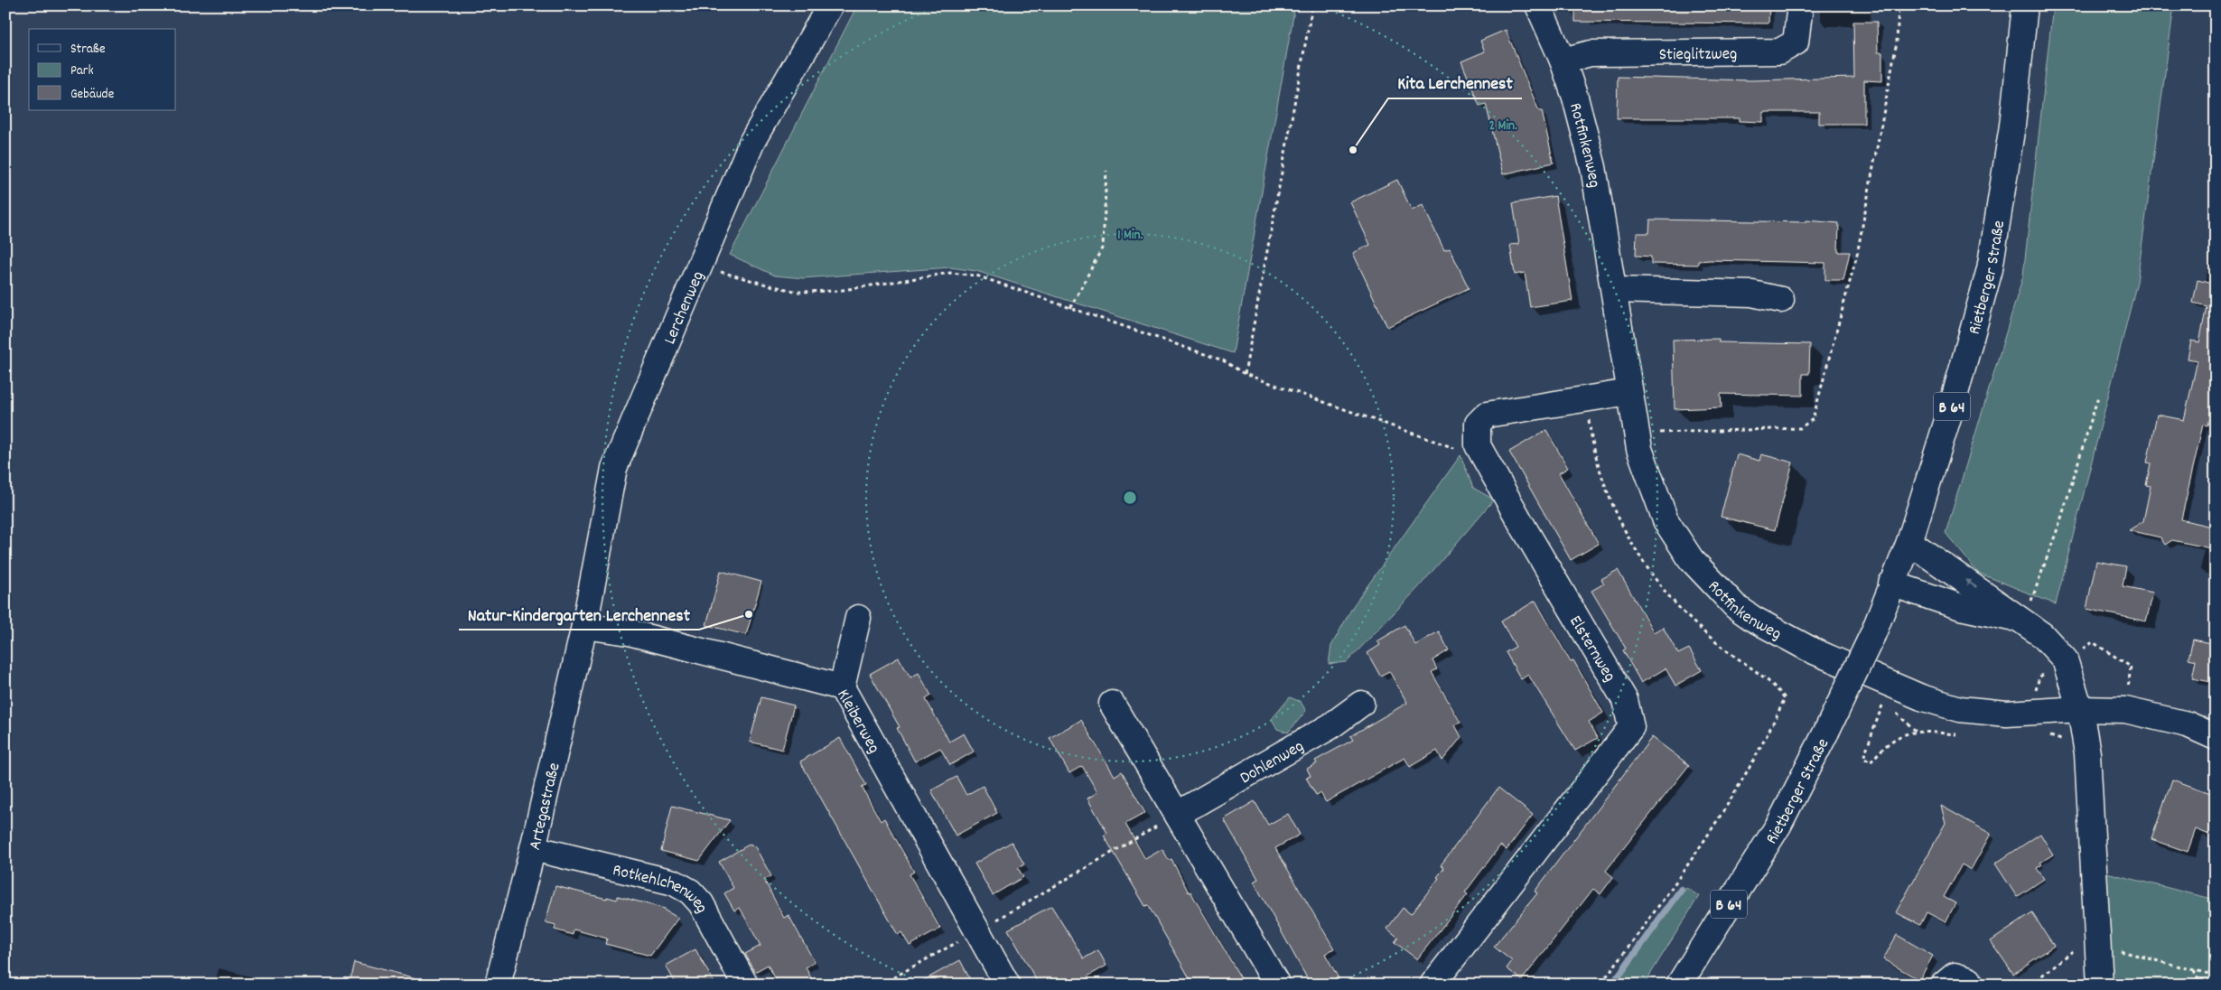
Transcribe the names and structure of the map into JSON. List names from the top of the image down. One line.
{"streets":{"street":["Stieglitzweg","Rotfinkenweg","Rietberger Straße","Lerchenweg","B 64","Elsternweg","Kleiberweg","Dohlenweg","Artegastraße","Rotkehlchenweg"]},"crossings":[["Stieglitzweg","Rotfinkenweg"],["Lerchenweg","Kleiberweg"],["Lerchenweg","Artegastraße"],["Kleiberweg","Artegastraße"],["Artegastraße","Rotkehlchenweg"]],"places":["Kita Lerchennest","Natur-Kindergarten Lerchennest"],"legend":["Straße","Park","Gebäude"],"rings":["2 Min.","1 Min."]}
